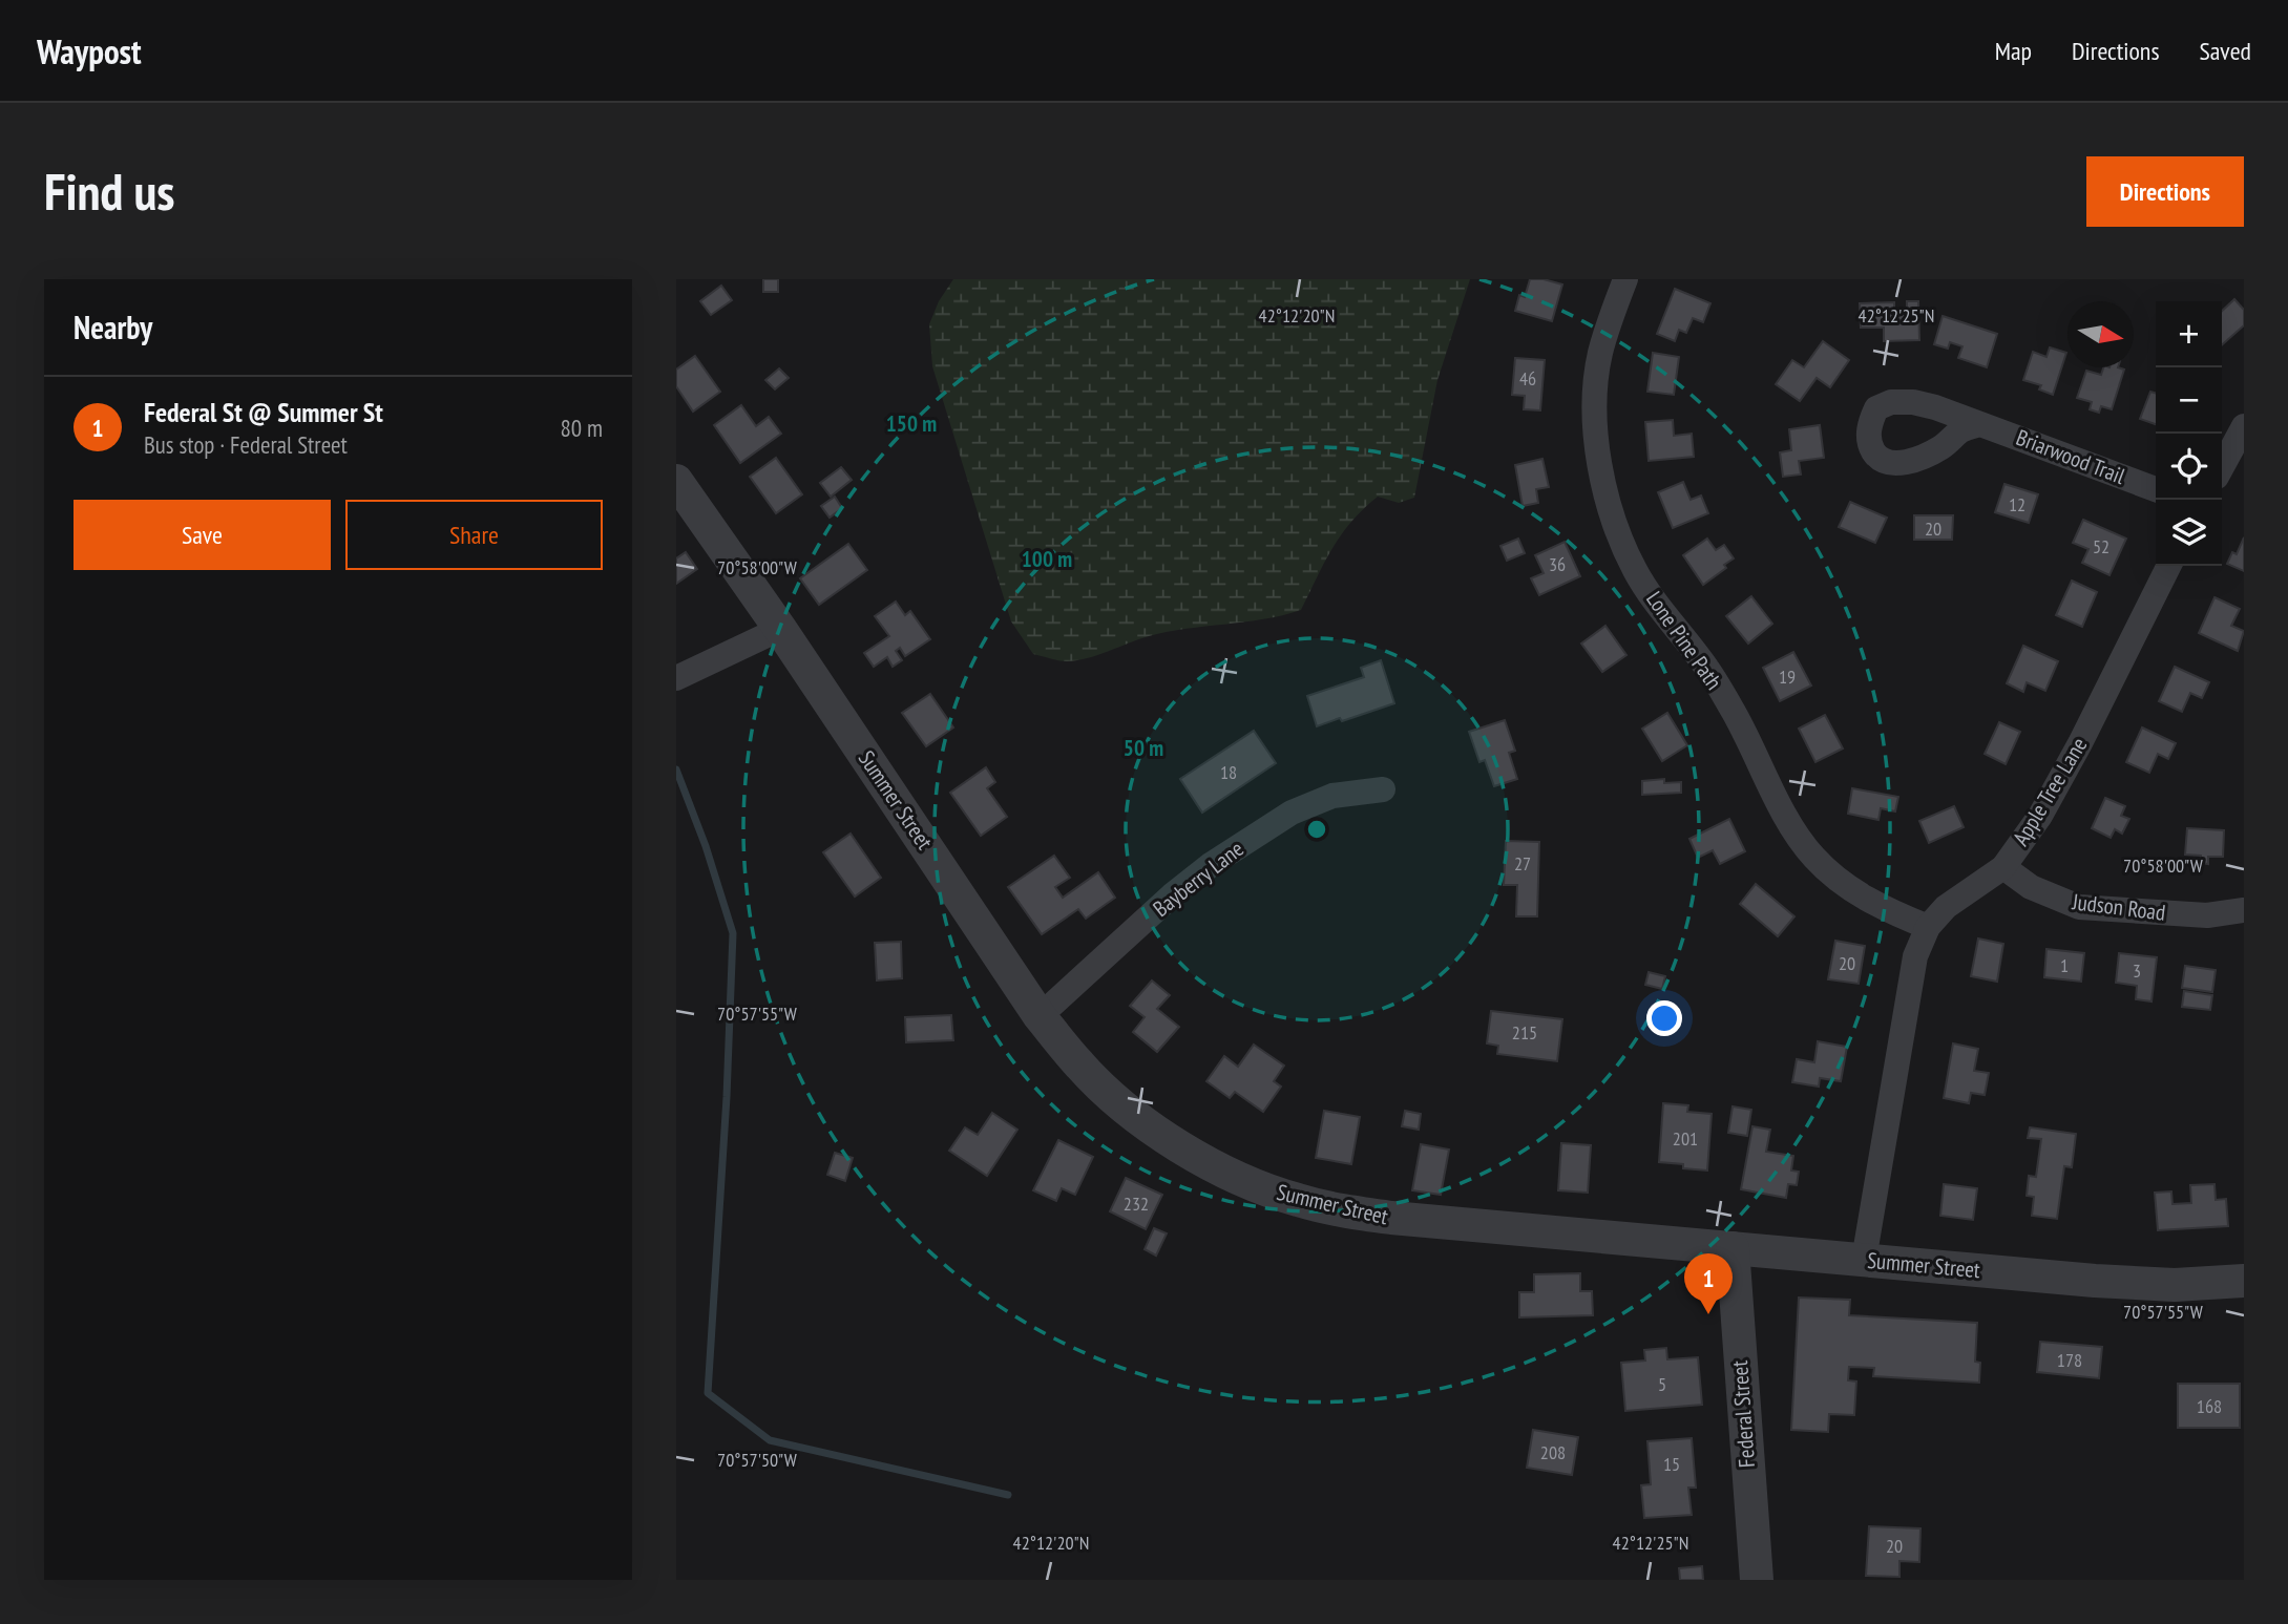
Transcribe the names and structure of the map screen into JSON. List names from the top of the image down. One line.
{"streets":{"street":["Briarwood Trail","Lone Pine Path","Apple Tree Lane","Summer Street","Bayberry Lane","Judson Road","Federal Street"]},"crossings":[["Lone Pine Path","Apple Tree Lane"],["Apple Tree Lane","Summer Street"],["Apple Tree Lane","Judson Road"],["Summer Street","Bayberry Lane"],["Summer Street","Federal Street"]],"house_numbers":["46","12","20","52","36","19","18","27","20","1","3","215","201","232","178","5","168","208","15","20"],"north":"right","page":{"header":"Waypost","nav":["Map","Directions","Saved"],"buttons":["Directions",["Save","Share"]],"title":"Find us","heading":"Nearby","map_buttons":["+","−"],"list":[{"mark":"1","name":"Federal St @ Summer St","note":"Bus stop · Federal Street","value":"80 m"}],"pins":"1"},"coordinates":["42°12'20\"N","42°12'25\"N","70°58'00\"W","70°57'55\"W","70°57'50\"W"],"rings":["150 m","100 m","50 m"]}
